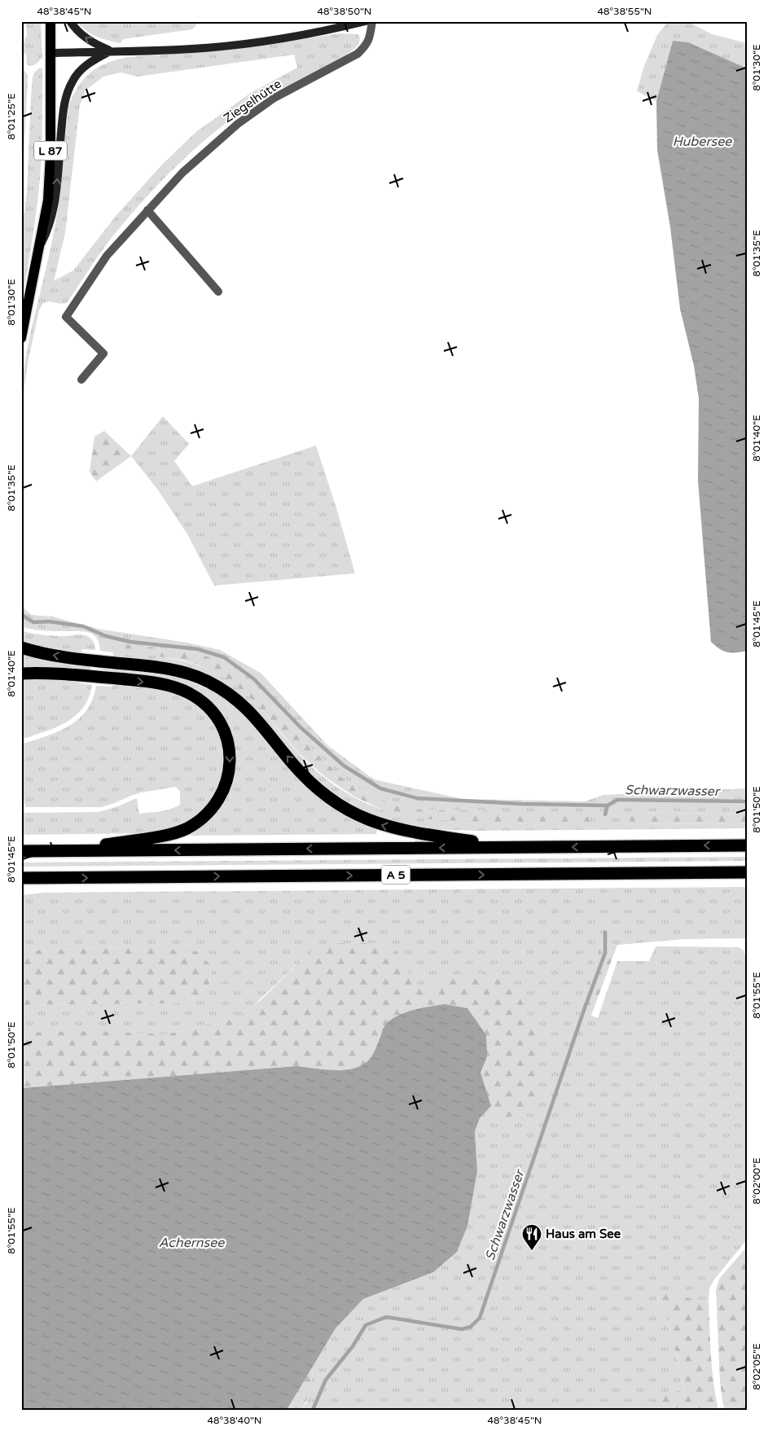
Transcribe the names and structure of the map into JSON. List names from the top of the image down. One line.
{"streets":{"highway":["A 5"],"main road":["L 87"],"street":["Ziegelhütte"]},"water":["Hubersee","Schwarzwasser","Achernsee"],"places":{"restaurant":["Haus am See"]},"coordinates":["48°38'45\"N","48°38'50\"N","48°38'55\"N","8°01'30\"E","8°01'25\"E","8°01'35\"E","8°01'40\"E","8°01'45\"E","8°01'50\"E","8°01'55\"E","8°02'00\"E","8°02'05\"E","48°38'40\"N"]}
